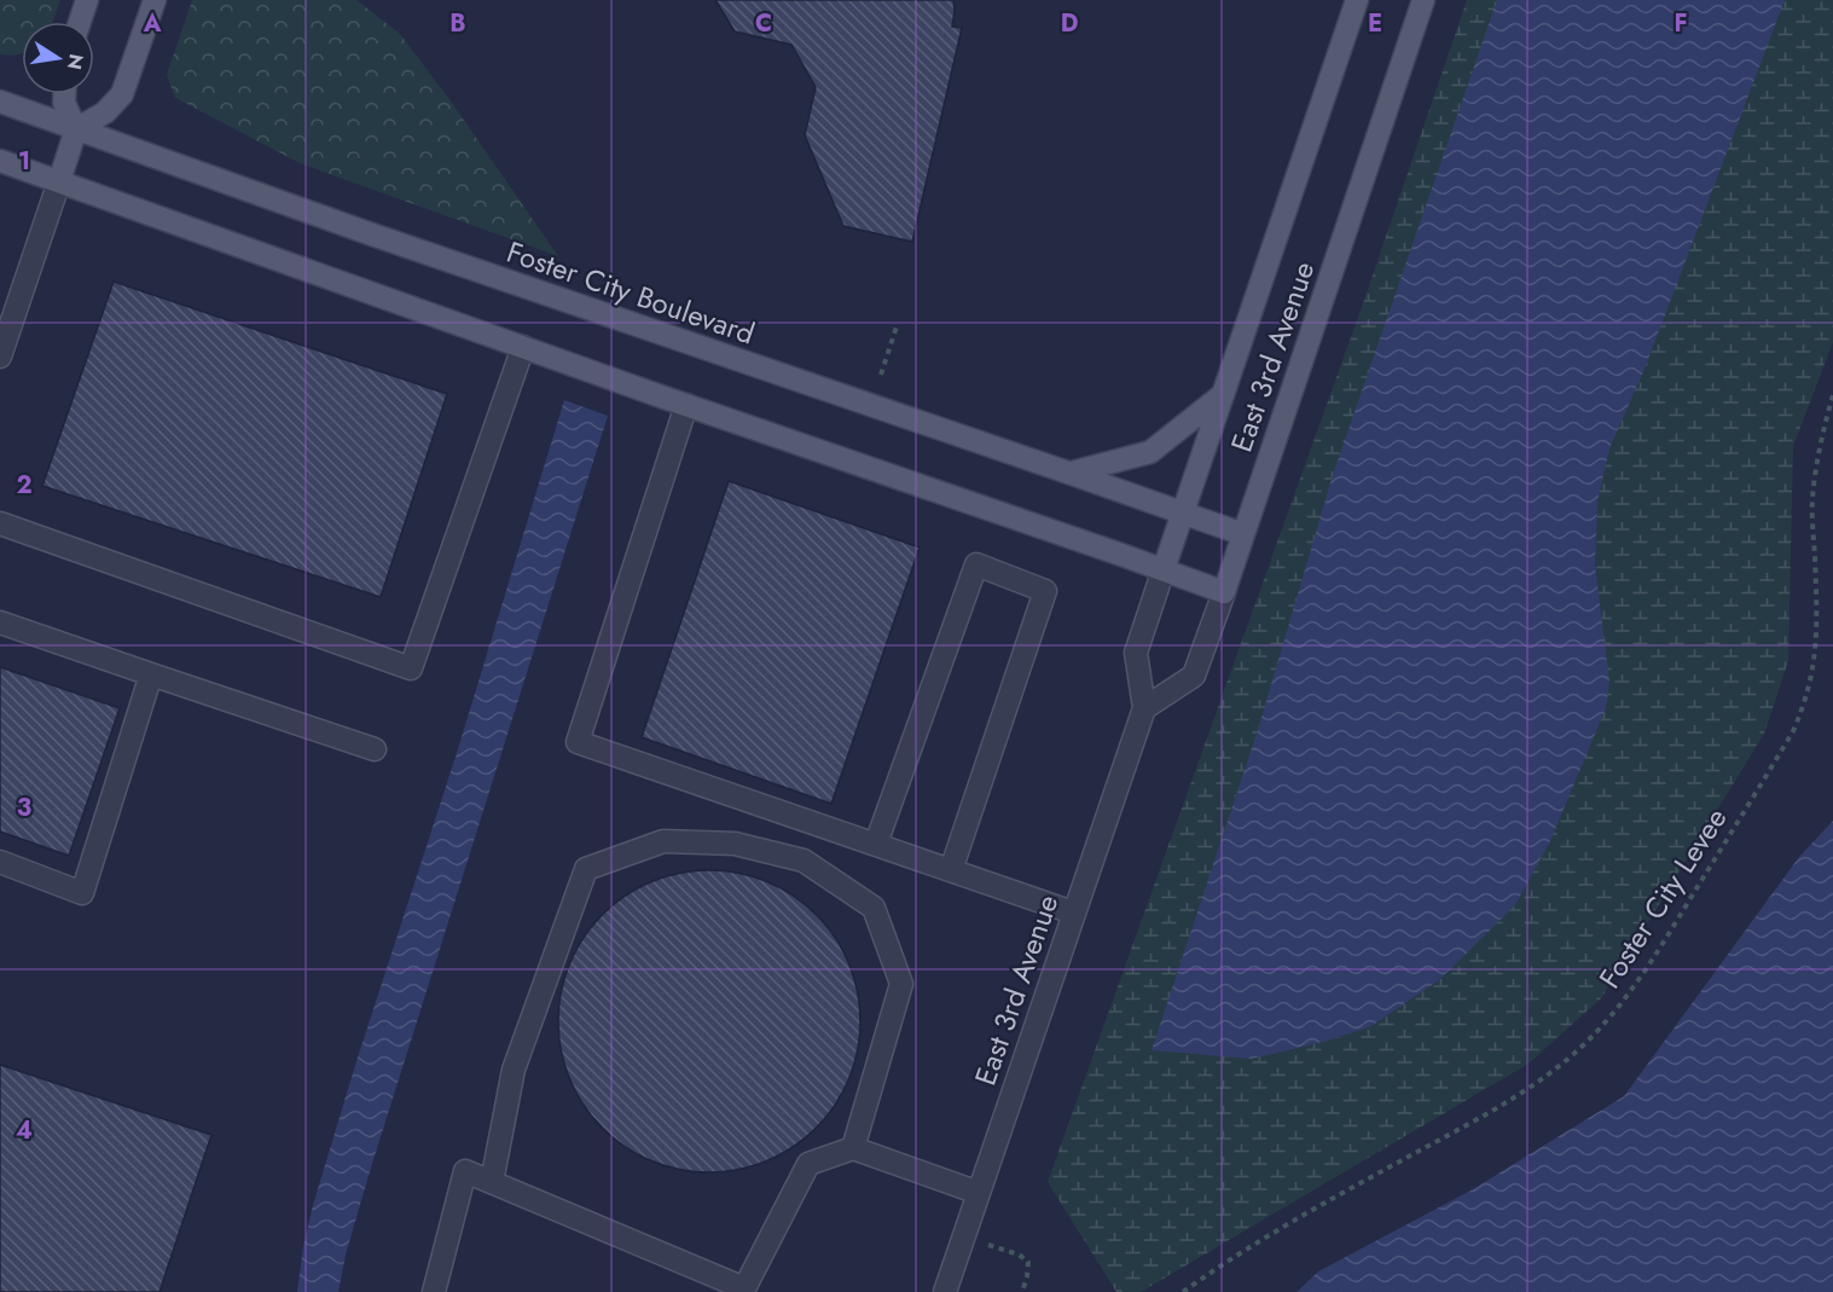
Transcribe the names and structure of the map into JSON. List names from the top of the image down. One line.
{"streets":{"main road":["Foster City Boulevard","East 3rd Avenue"],"path":["Foster City Levee"]},"crossings":[["Foster City Boulevard","East 3rd Avenue"]],"north":"right","grid":{"columns":["A","B","C","D","E","F"],"rows":["1","2","3","4"]}}
